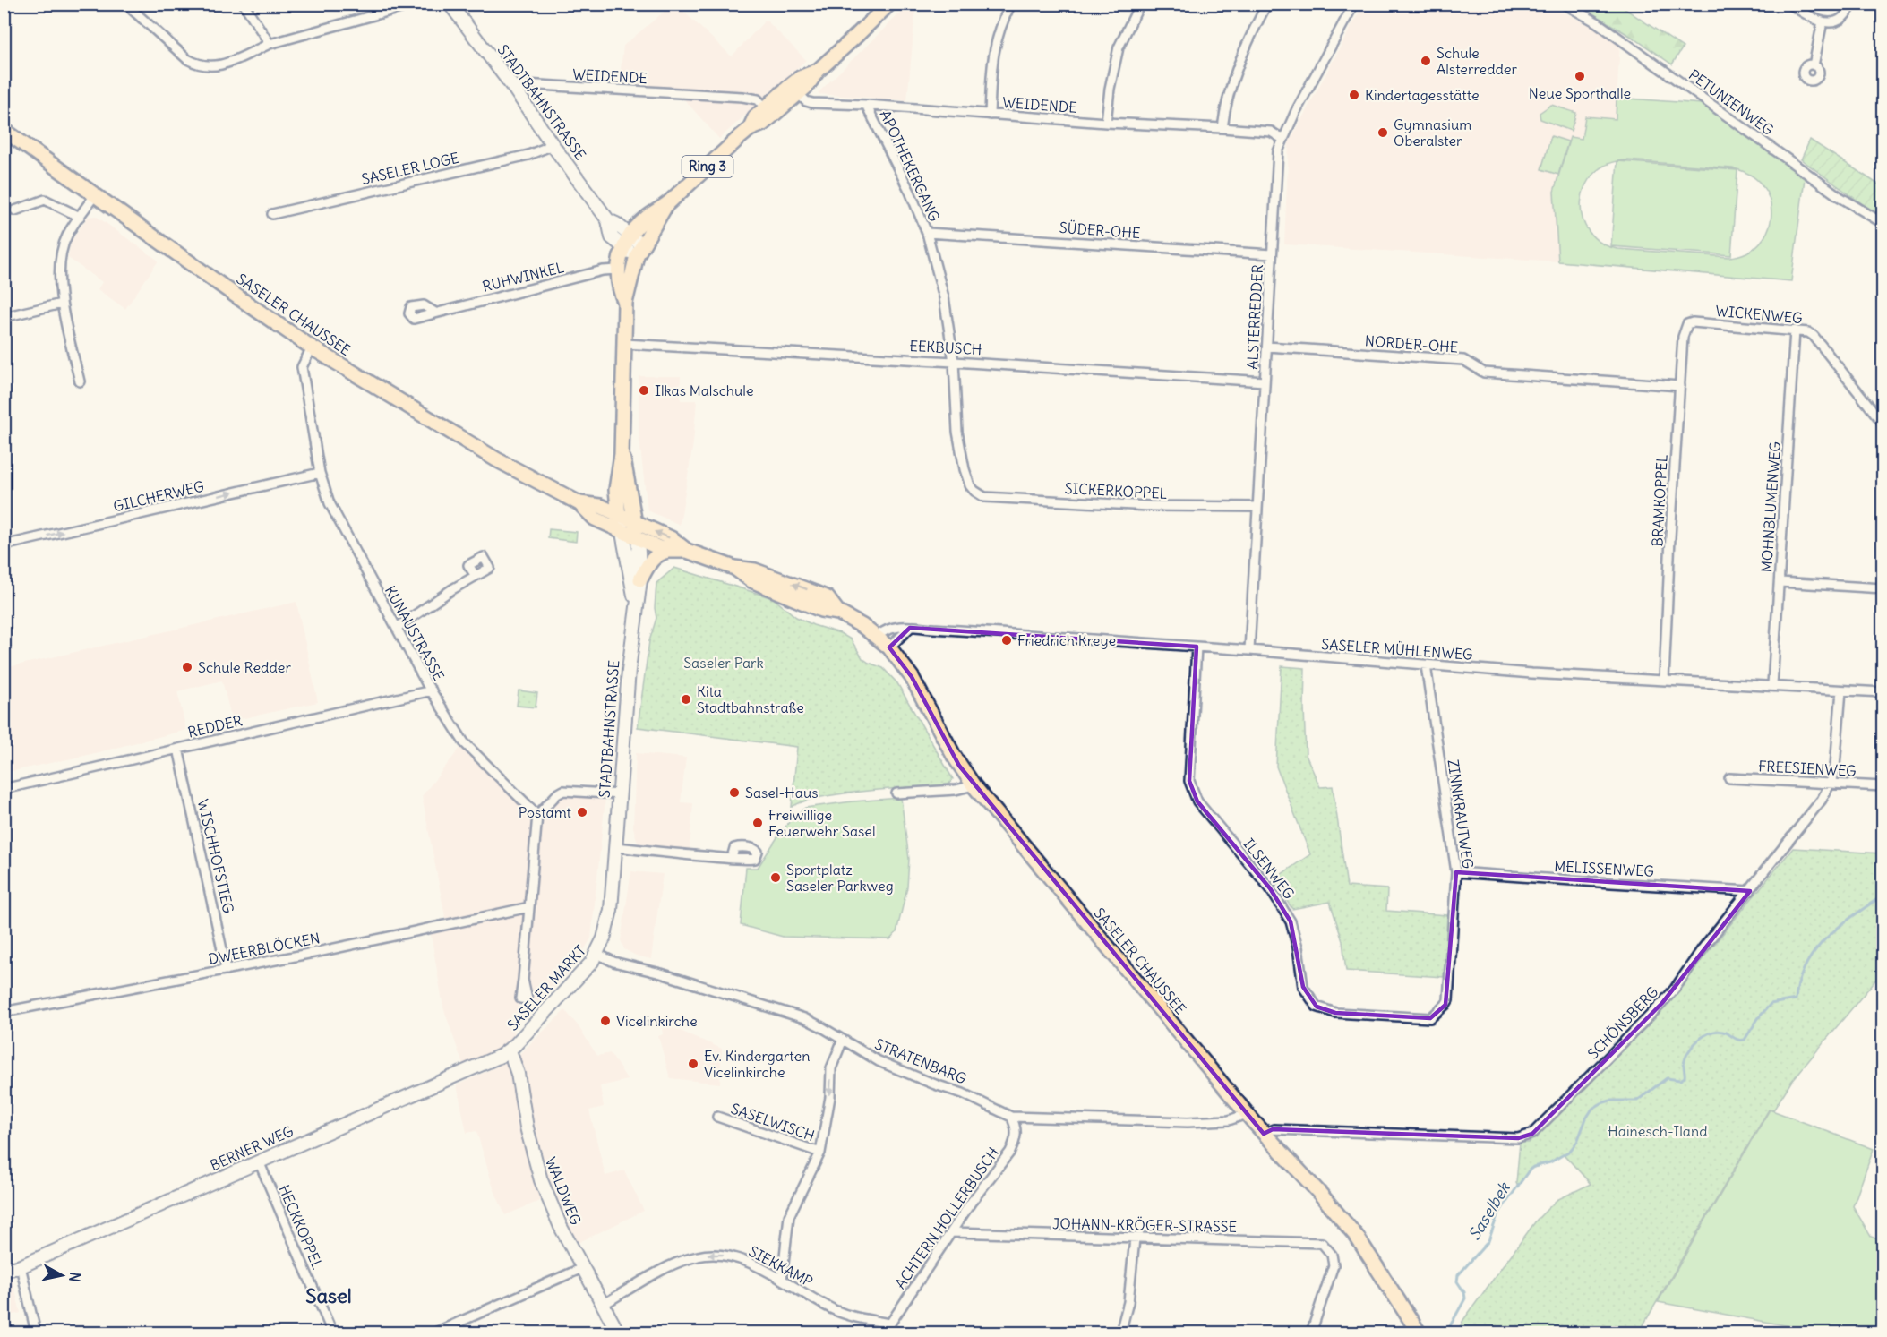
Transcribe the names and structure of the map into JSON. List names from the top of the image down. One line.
{"streets":{"main road":["STADTBAHNSTRASSE","Ring 3","SASELER CHAUSSEE","SASELER MARKT","BERNER WEG","WALDWEG"],"street":["WEIDENDE","PETUNIENWEG","APOTHEKERGANG","SASELER LOGE","SÜDER-OHE","RUHWINKEL","WICKENWEG","ALSTERREDDER","NORDER-OHE","EEKBUSCH","SICKERKOPPEL","GILCHERWEG","BRAMKOPPEL","MOHNBLUMENWEG","KUNAUSTRASSE","SASELER MÜHLENWEG","REDDER","FREESIENWEG","ZINNKRAUTWEG","WISCHHOFSTIEG","ILSENWEG","MELISSENWEG","DWEERBLÖCKEN","SCHÖNSBERG","STRATENBARG","SASELWISCH","ACHTERN HOLLERBUSCH","JOHANN-KRÖGER-STRASSE","HECKKOPPEL","SIEKKAMP"]},"crossings":[["WEIDENDE","STADTBAHNSTRASSE"],["WEIDENDE","APOTHEKERGANG"],["WEIDENDE","Ring 3"],["WEIDENDE","ALSTERREDDER"],["STADTBAHNSTRASSE","Ring 3"],["STADTBAHNSTRASSE","SASELER LOGE"],["STADTBAHNSTRASSE","RUHWINKEL"],["STADTBAHNSTRASSE","SASELER CHAUSSEE"],["STADTBAHNSTRASSE","EEKBUSCH"],["STADTBAHNSTRASSE","SASELER MARKT"],["APOTHEKERGANG","SÜDER-OHE"],["APOTHEKERGANG","EEKBUSCH"],["APOTHEKERGANG","SICKERKOPPEL"],["SÜDER-OHE","ALSTERREDDER"],["SASELER CHAUSSEE","KUNAUSTRASSE"],["SASELER CHAUSSEE","SASELER MÜHLENWEG"],["SASELER CHAUSSEE","SCHÖNSBERG"],["SASELER CHAUSSEE","STRATENBARG"],["WICKENWEG","BRAMKOPPEL"],["WICKENWEG","MOHNBLUMENWEG"],["ALSTERREDDER","NORDER-OHE"],["ALSTERREDDER","EEKBUSCH"],["ALSTERREDDER","SICKERKOPPEL"],["ALSTERREDDER","SASELER MÜHLENWEG"],["NORDER-OHE","BRAMKOPPEL"],["GILCHERWEG","KUNAUSTRASSE"],["BRAMKOPPEL","SASELER MÜHLENWEG"],["MOHNBLUMENWEG","SASELER MÜHLENWEG"],["KUNAUSTRASSE","REDDER"],["KUNAUSTRASSE","SASELER MARKT"],["SASELER MÜHLENWEG","ZINNKRAUTWEG"],["SASELER MÜHLENWEG","ILSENWEG"],["SASELER MÜHLENWEG","SCHÖNSBERG"],["REDDER","WISCHHOFSTIEG"],["FREESIENWEG","SCHÖNSBERG"],["ZINNKRAUTWEG","ILSENWEG"],["ZINNKRAUTWEG","MELISSENWEG"],["WISCHHOFSTIEG","DWEERBLÖCKEN"],["MELISSENWEG","SCHÖNSBERG"],["DWEERBLÖCKEN","SASELER MARKT"],["SASELER MARKT","STRATENBARG"],["SASELER MARKT","BERNER WEG"],["SASELER MARKT","WALDWEG"],["STRATENBARG","ACHTERN HOLLERBUSCH"],["BERNER WEG","WALDWEG"],["BERNER WEG","HECKKOPPEL"],["WALDWEG","SIEKKAMP"],["ACHTERN HOLLERBUSCH","JOHANN-KRÖGER-STRASSE"],["ACHTERN HOLLERBUSCH","SIEKKAMP"]],"one_way":["GILCHERWEG","SIEKKAMP"],"districts":["Sasel"],"water":["Saselbek"],"parks":["Saseler Park","Hainesch-Iland"],"places":["Schule Alsterredder","Neue Sporthalle","Kindertagesstätte","Gymnasium Oberalster","Ilkas Malschule","Friedrich Kreye","Schule Redder","Kita Stadtbahnstraße","Sasel-Haus","Postamt","Freiwillige Feuerwehr Sasel","Sportplatz Saseler Parkweg","Vicelinkirche","Ev. Kindergarten Vicelinkirche"],"north":"right"}
